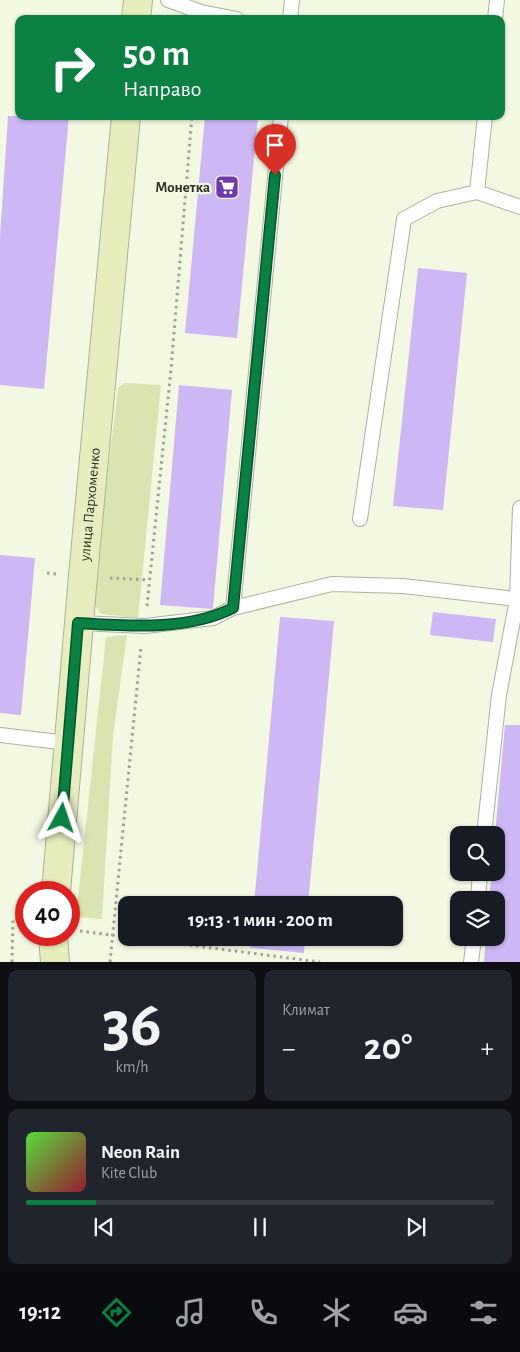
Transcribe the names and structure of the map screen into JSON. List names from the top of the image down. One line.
{"streets":{"street":["улица Пархоменко"]},"places":{"supermarket":["Монетка"]},"page":{"turn":["50 m","Направо"],"limit":"40","trip":"19:13 · 1 мин · 200 m","tile":[["36","km/h"],"Климат"],"heat":["−","20°","+"],"song":["Neon Rain","Kite Club"],"tabs":"19:12"}}
